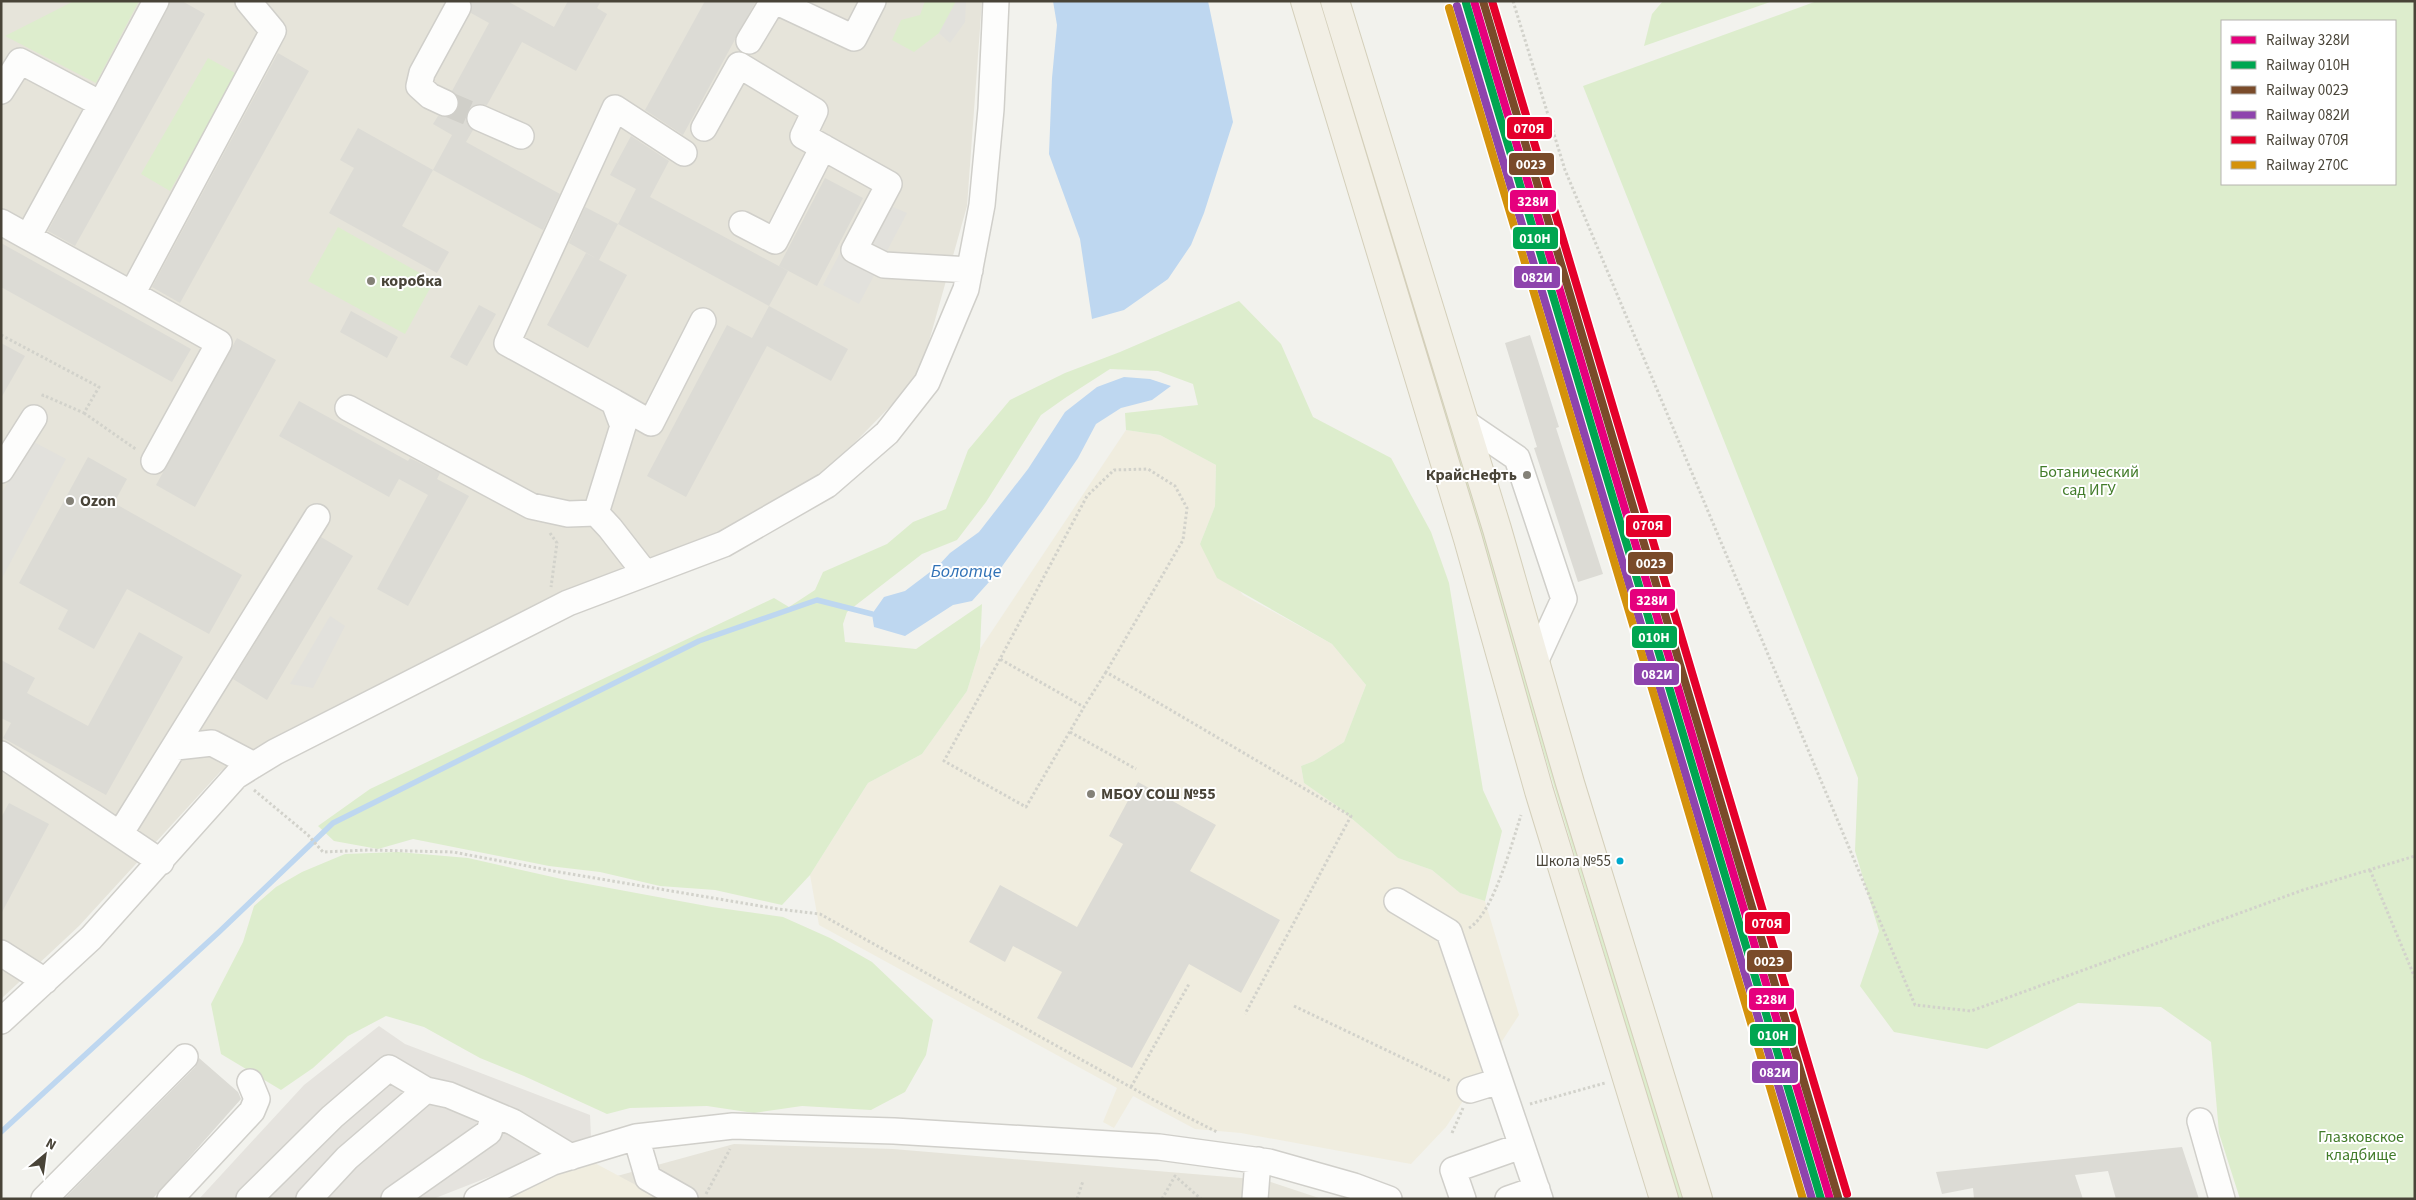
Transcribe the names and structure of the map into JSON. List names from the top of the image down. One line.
{"water":["Болотце"],"parks":["Ботанический сад ИГУ","Глазковское кладбище"],"places":["коробка","КрайсНефть","Ozon","МБОУ СОШ №55","Школа №55"],"lines":["rail line 328И","rail line 002Э","rail line 070Я","rail line 010Н","rail line 082И","rail line 270С"],"legend":["Railway 328И","Railway 010Н","Railway 002Э","Railway 082И","Railway 070Я","Railway 270С"],"north":"top right"}
